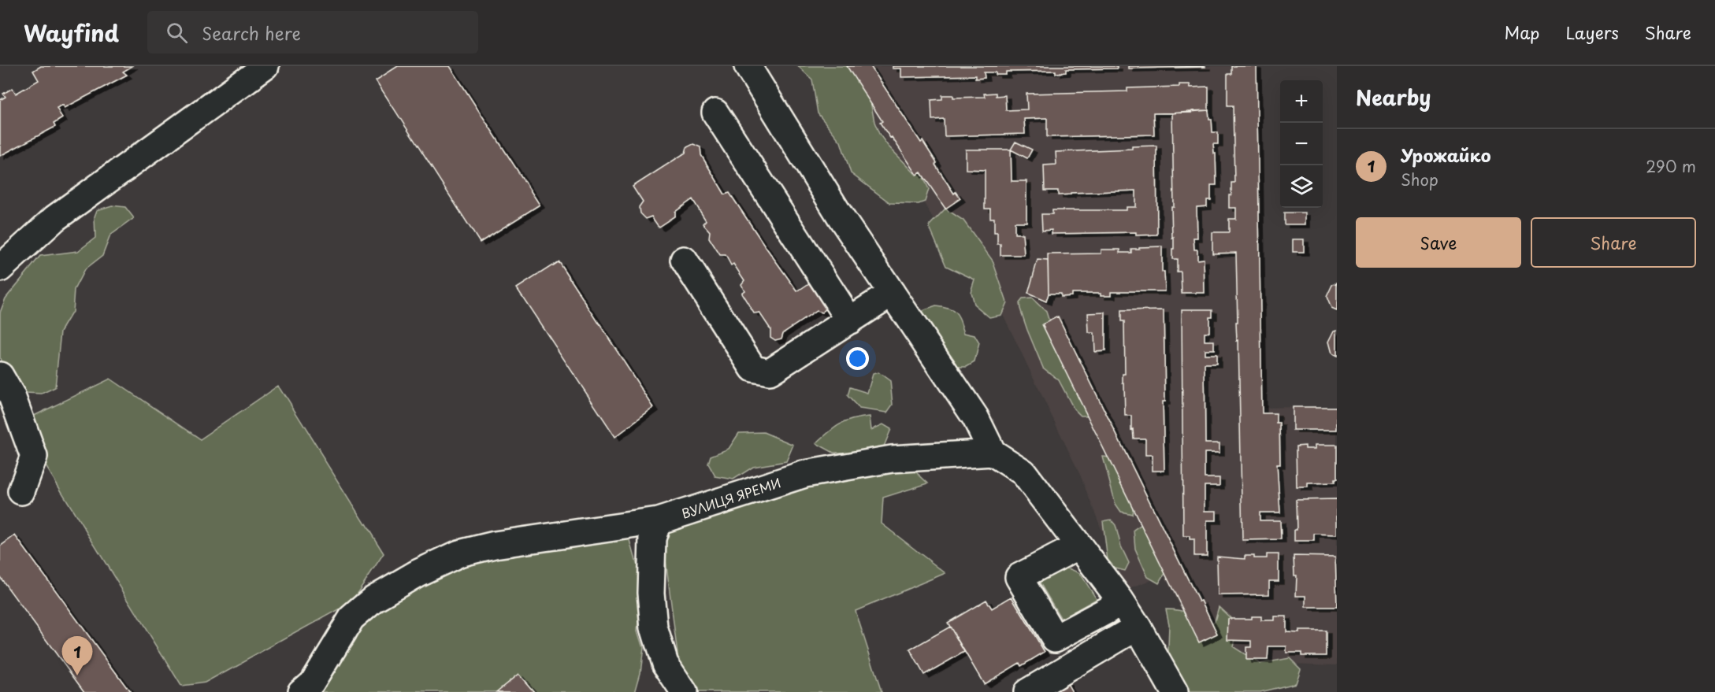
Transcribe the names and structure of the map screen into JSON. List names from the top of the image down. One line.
{"streets":{"street":["ВУЛИЦЯ ЯРЕМИ"]},"page":{"header":"Wayfind","search":"Search here","nav":["Map","Layers","Share"],"heading":"Nearby","map_buttons":["+","−"],"list":[{"mark":"1","name":"Урожайко","note":"Shop","value":"290 m"}],"buttons":["Save","Share"],"pins":"1"}}
